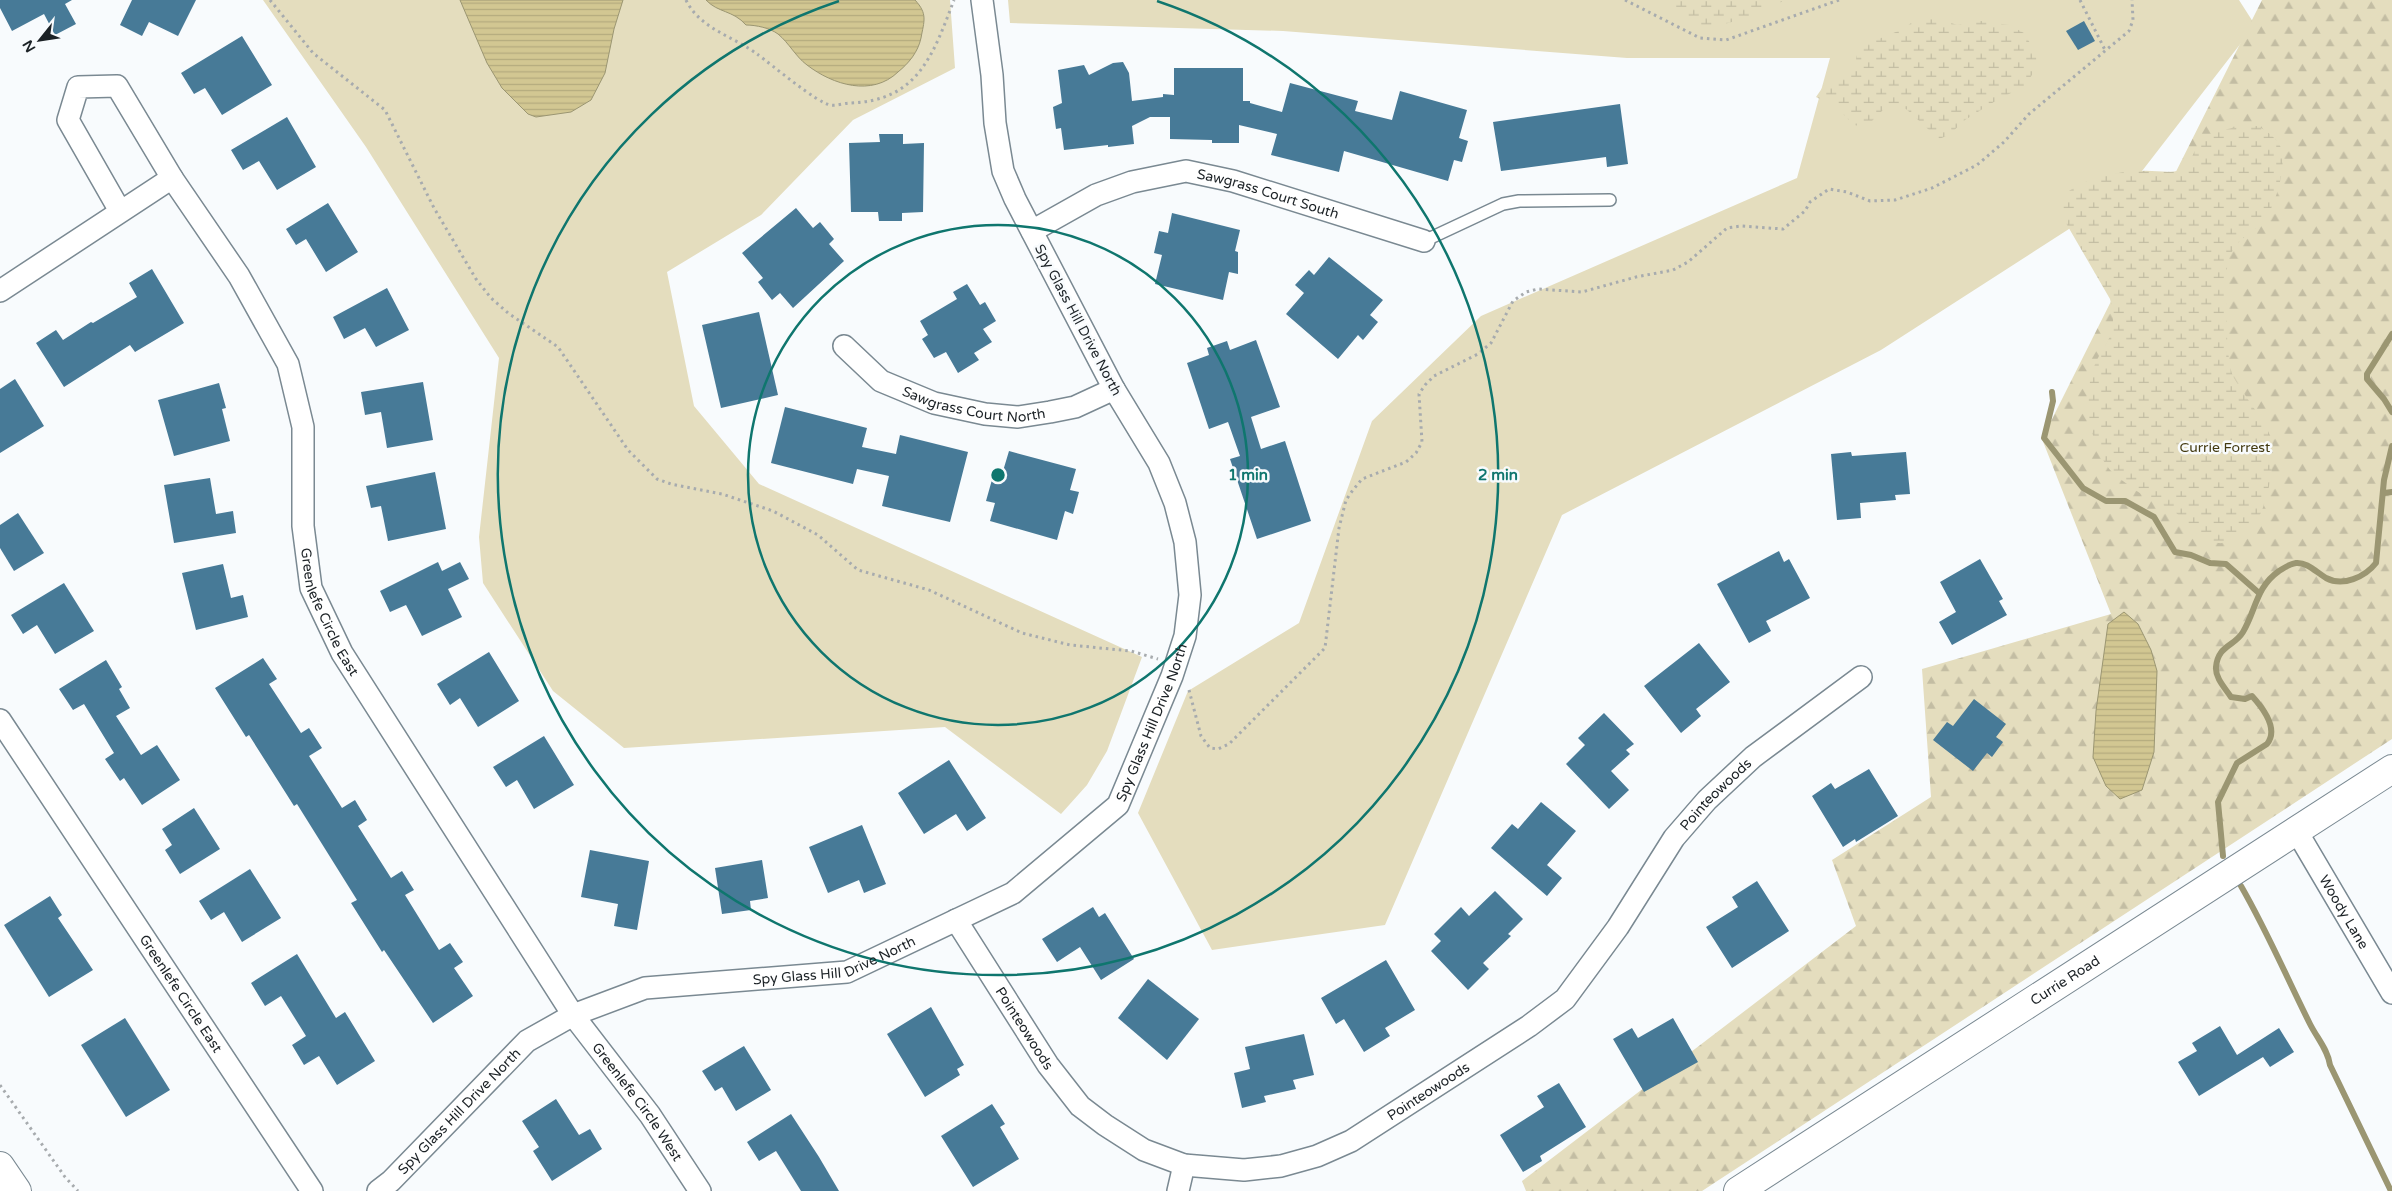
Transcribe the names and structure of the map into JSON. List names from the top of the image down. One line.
{"streets":{"street":["Sawgrass Court South","Spy Glass Hill Drive North","Sawgrass Court North","Greenlefe Circle East","Pointeowoods","Woody Lane","Currie Road","Greenlefe Circle West"]},"crossings":[["Sawgrass Court South","Spy Glass Hill Drive North"],["Spy Glass Hill Drive North","Sawgrass Court North"],["Spy Glass Hill Drive North","Greenlefe Circle East"],["Spy Glass Hill Drive North","Pointeowoods"],["Spy Glass Hill Drive North","Greenlefe Circle West"],["Greenlefe Circle East","Greenlefe Circle West"],["Woody Lane","Currie Road"]],"parks":["Currie Forrest"],"north":"bottom left","rings":["1 min","2 min"]}
